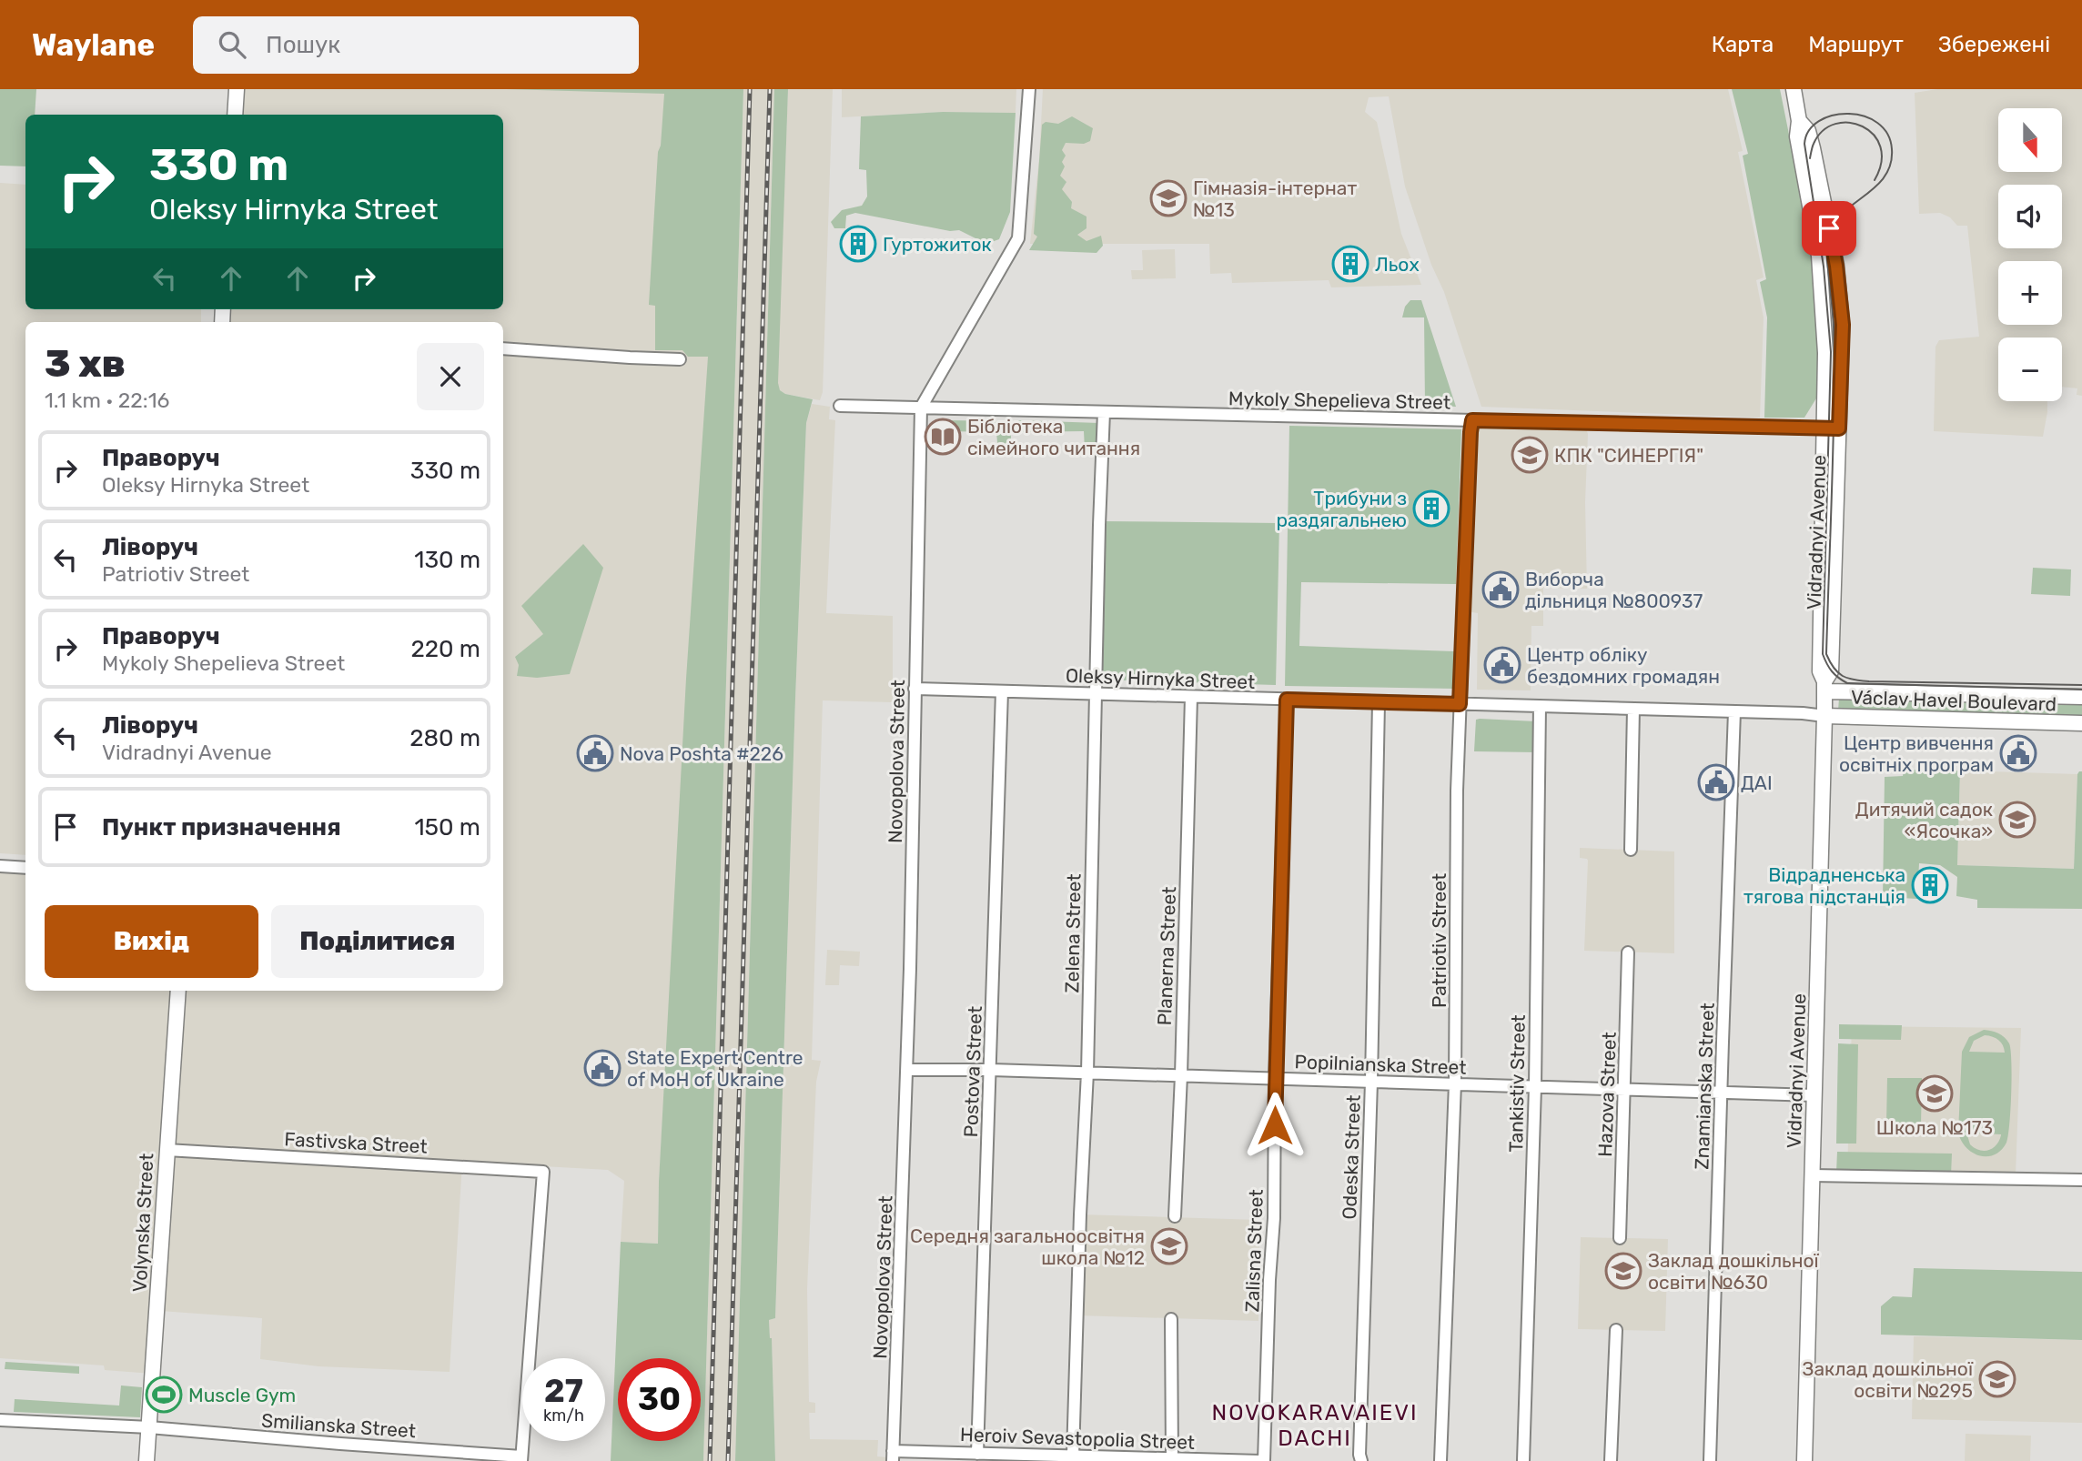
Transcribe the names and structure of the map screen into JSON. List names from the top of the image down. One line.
{"streets":{"main road":["Vidradnyi Avenue","Václav Havel Boulevard","Volynska Street"],"street":["Mykoly Shepelieva Street","Oleksy Hirnyka Street","Novopolova Street","Zelena Street","Patriotiv Street","Planerna Street","Popilnianska Street","Postova Street","Tankistiv Street","Znamianska Street","Hazova Street","Fastivska Street","Odeska Street","Zalisna Street","Smilianska Street","Heroiv Sevastopolia Street"]},"crossings":[["Mykoly Shepelieva Street","Vidradnyi Avenue"],["Mykoly Shepelieva Street","Novopolova Street"],["Mykoly Shepelieva Street","Zelena Street"],["Mykoly Shepelieva Street","Patriotiv Street"],["Vidradnyi Avenue","Oleksy Hirnyka Street"],["Vidradnyi Avenue","Václav Havel Boulevard"],["Vidradnyi Avenue","Popilnianska Street"],["Oleksy Hirnyka Street","Václav Havel Boulevard"],["Oleksy Hirnyka Street","Novopolova Street"],["Oleksy Hirnyka Street","Zelena Street"],["Oleksy Hirnyka Street","Patriotiv Street"],["Oleksy Hirnyka Street","Planerna Street"],["Oleksy Hirnyka Street","Postova Street"],["Oleksy Hirnyka Street","Tankistiv Street"],["Oleksy Hirnyka Street","Znamianska Street"],["Oleksy Hirnyka Street","Odeska Street"],["Oleksy Hirnyka Street","Zalisna Street"],["Novopolova Street","Popilnianska Street"],["Novopolova Street","Heroiv Sevastopolia Street"],["Zelena Street","Popilnianska Street"],["Zelena Street","Heroiv Sevastopolia Street"],["Patriotiv Street","Popilnianska Street"],["Planerna Street","Popilnianska Street"],["Popilnianska Street","Postova Street"],["Popilnianska Street","Tankistiv Street"],["Popilnianska Street","Znamianska Street"],["Popilnianska Street","Hazova Street"],["Popilnianska Street","Odeska Street"],["Popilnianska Street","Zalisna Street"],["Postova Street","Heroiv Sevastopolia Street"],["Fastivska Street","Volynska Street"],["Fastivska Street","Smilianska Street"],["Volynska Street","Smilianska Street"],["Zalisna Street","Heroiv Sevastopolia Street"]],"districts":["NOVOKARAVAIEVI DACHI"],"places":{"school or university":["Гімназія-інтернат №13","КПК \"СИНЕРГІЯ\"","Дитячий садок «Ясочка»","Школа №173","Середня загальноосвітня школа №12","Заклад дошкільної освіти №630","Заклад дошкільної освіти №295"],"building":["Гуртожиток","Льох","Трибуни з раздягальнею","Відрадненська тягова підстанція"],"library":["Бібліотека сімейного читання"],"public building":["Виборча дільниця №800937","Центр обліку бездомних громадян","Nova Poshta #226","Центр вивчення освітніх програм","ДАІ","State Expert Centre of MoH of Ukraine"],"sports":["Muscle Gym"]},"north":"bottom","page":{"header":"Waylane","search":"Пошук","nav":["Карта","Маршрут","Збережені"],"map_buttons":["+","−"],"turn":["330 m","Oleksy Hirnyka Street"],"heading":["3 хв","1.1 km · 22:16"],"list":[{"name":"Праворуч","note":"Oleksy Hirnyka Street","value":"330 m"},{"name":"Ліворуч","note":"Patriotiv Street","value":"130 m"},{"name":"Праворуч","note":"Mykoly Shepelieva Street","value":"220 m"},{"name":"Ліворуч","note":"Vidradnyi Avenue","value":"280 m"},{"name":"Пункт призначення","value":"150 m"}],"buttons":["Вихід","Поділитися"],"speed":"27 km/h","limit":"30"}}
